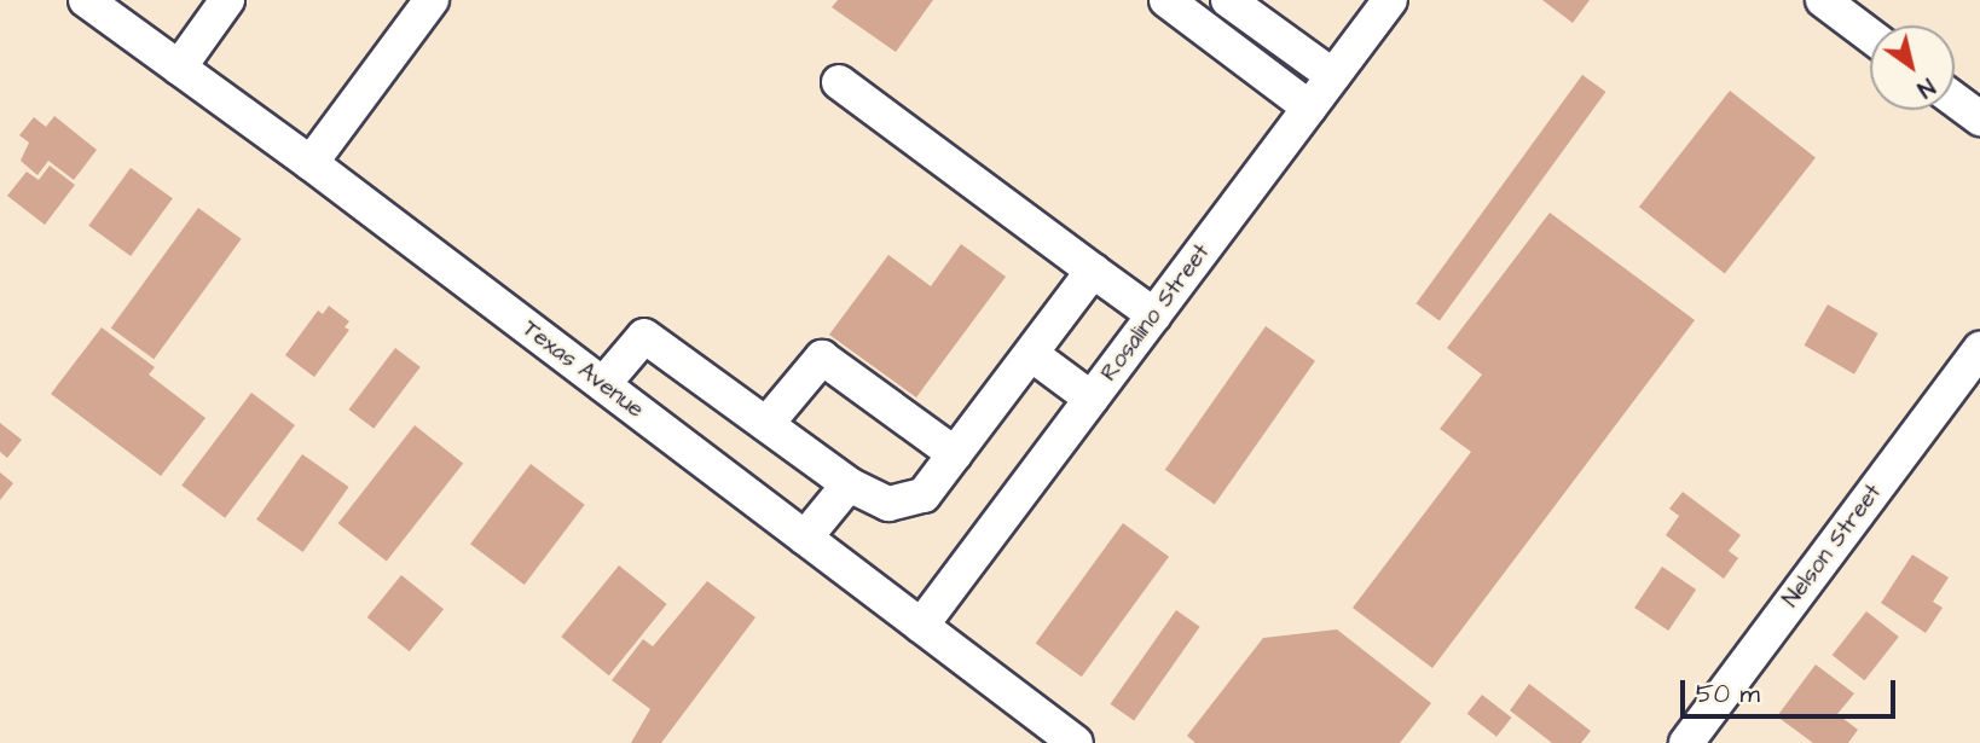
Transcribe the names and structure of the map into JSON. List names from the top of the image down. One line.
{"streets":{"street":["Rosalino Street","Texas Avenue","Nelson Street"]},"crossings":[["Rosalino Street","Texas Avenue"]],"scale_bar":"50 m","north":"bottom right"}
